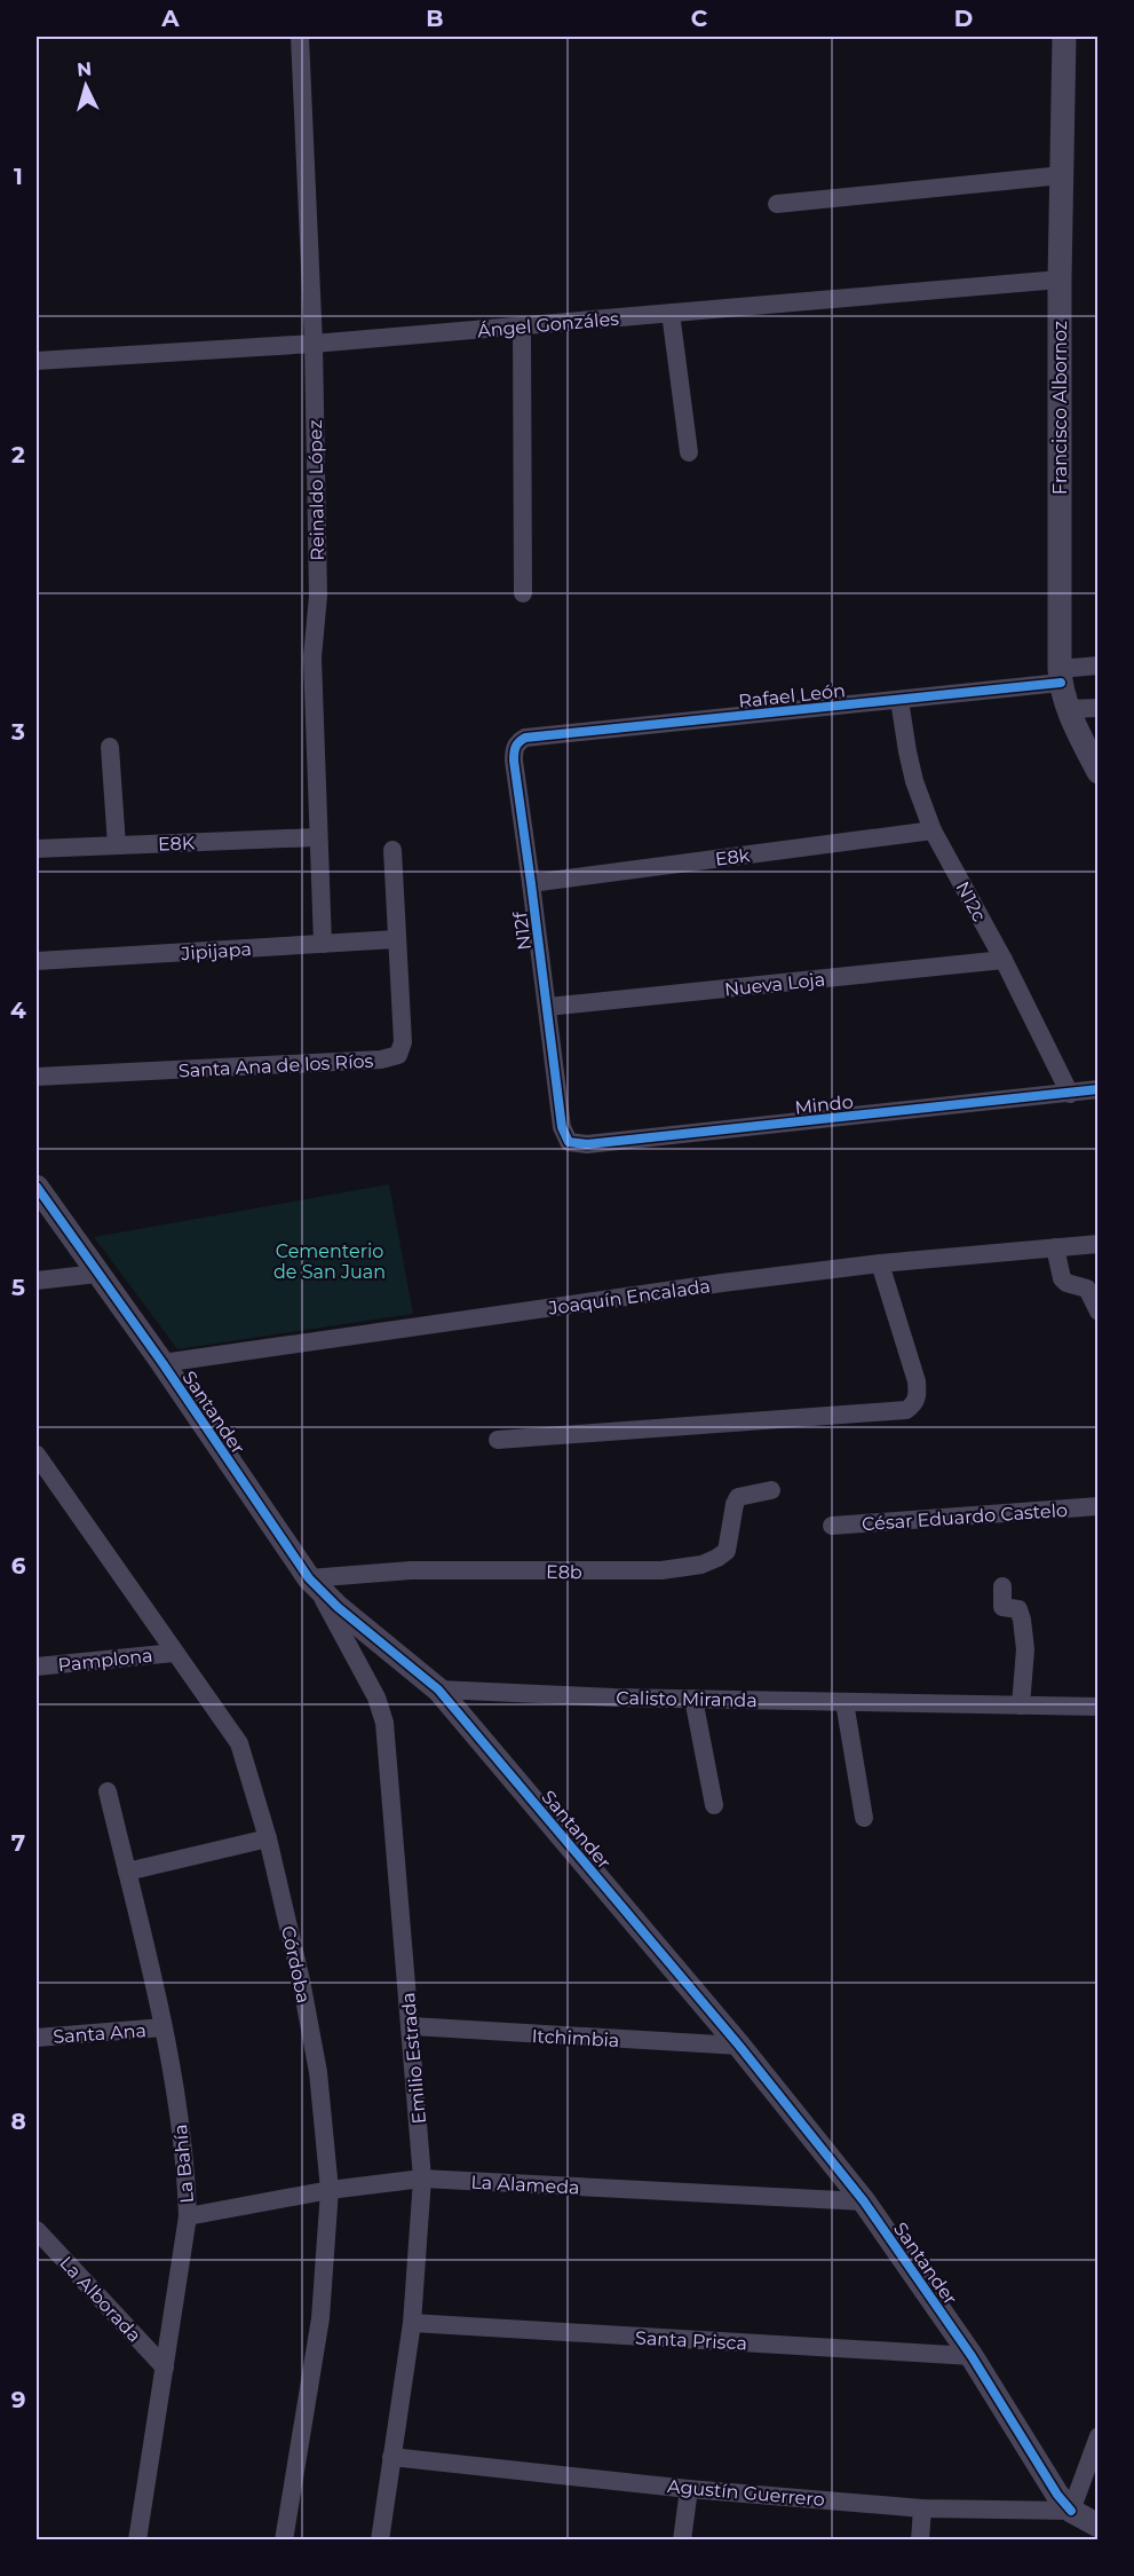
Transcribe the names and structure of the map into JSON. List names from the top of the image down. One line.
{"streets":{"street":["Ángel Gonzáles","Francisco Albornoz","Reinaldo López","Rafael León","E8K","E8k","N12c","N12f","Jipijapa","Nueva Loja","Santa Ana de los Ríos","Mindo","Joaquín Encalada","Santander","César Eduardo Castelo","E8b","Pamplona","Calisto Miranda","Córdoba","Santa Ana","Itchimbia","Emilio Estrada","La Bahía","La Alameda","La Alborada","Santa Prisca","Agustín Guerrero"]},"crossings":[["Ángel Gonzáles","Francisco Albornoz"],["Ángel Gonzáles","Reinaldo López"],["Francisco Albornoz","Rafael León"],["Reinaldo López","E8K"],["Reinaldo López","Jipijapa"],["Rafael León","N12c"],["Rafael León","N12f"],["E8k","N12c"],["E8k","N12f"],["N12c","Nueva Loja"],["N12c","Mindo"],["N12f","Nueva Loja"],["N12f","Mindo"],["Jipijapa","Santa Ana de los Ríos"],["Joaquín Encalada","Santander"],["Santander","E8b"],["Santander","Calisto Miranda"],["Santander","Itchimbia"],["Santander","Emilio Estrada"],["Santander","La Alameda"],["Santander","Santa Prisca"],["Santander","Agustín Guerrero"],["E8b","Emilio Estrada"],["Pamplona","Córdoba"],["Córdoba","La Alameda"],["Santa Ana","La Bahía"],["Itchimbia","Emilio Estrada"],["Emilio Estrada","La Alameda"],["Emilio Estrada","Santa Prisca"],["Emilio Estrada","Agustín Guerrero"],["La Bahía","La Alameda"],["La Bahía","La Alborada"]],"parks":["Cementerio de San Juan"],"north":"top","grid":{"columns":["A","B","C","D"],"rows":["1","2","3","4","5","6","7","8","9"]}}
